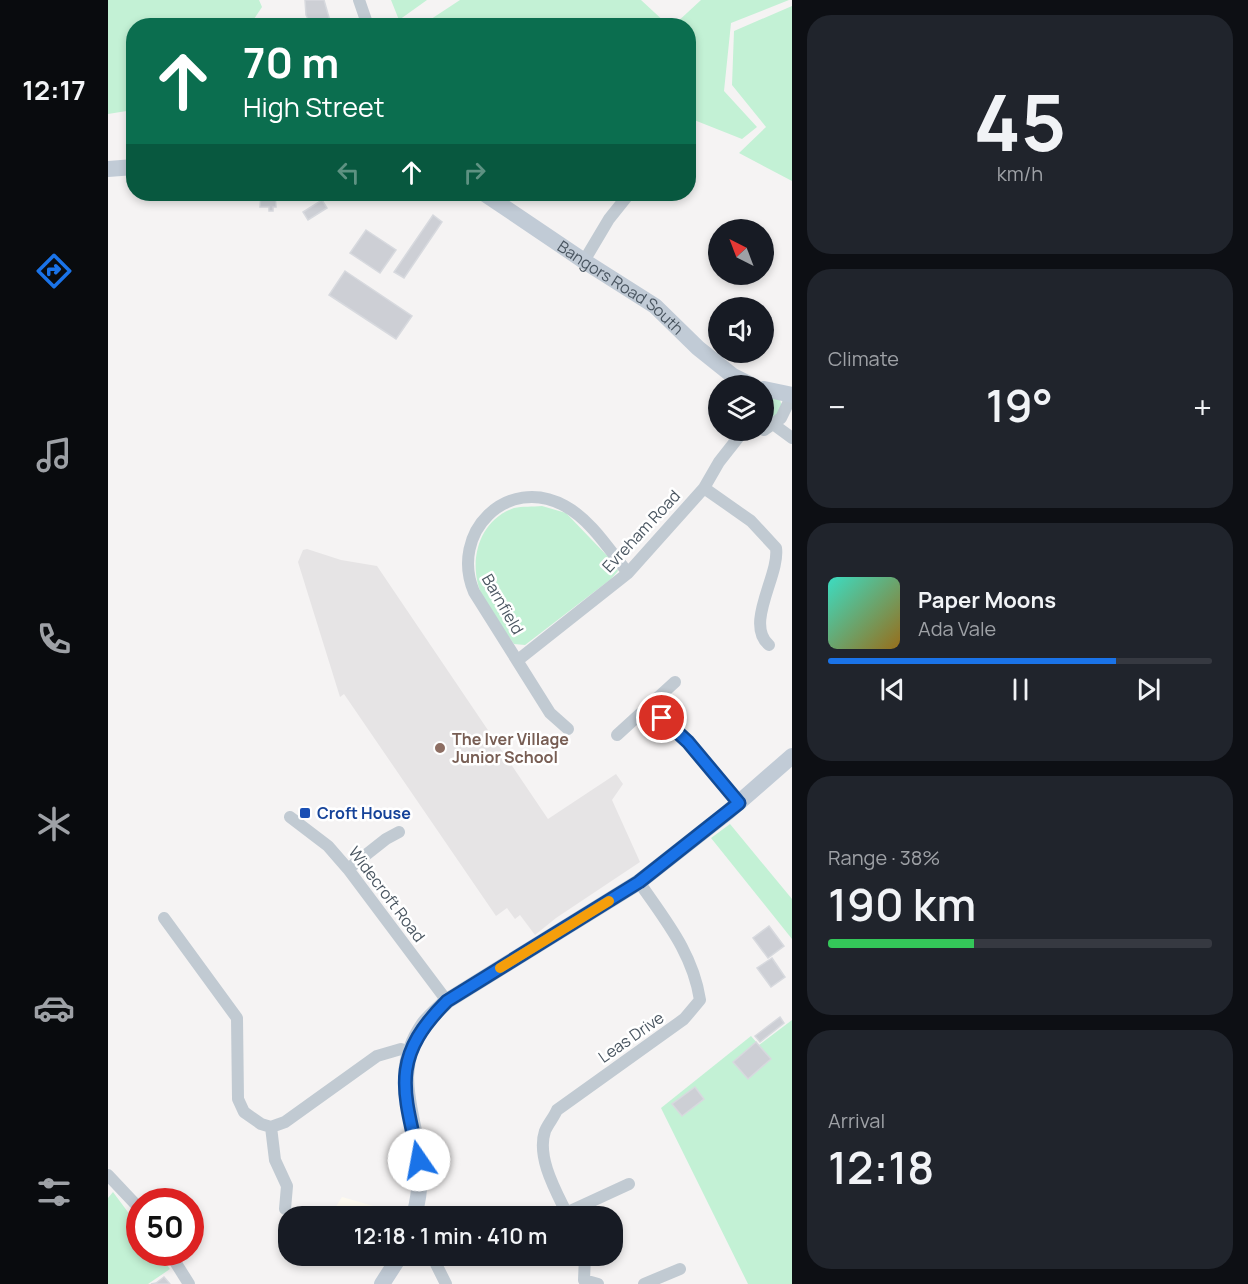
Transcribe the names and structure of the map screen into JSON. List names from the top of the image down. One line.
{"streets":{"main road":["Bangors Road South"],"street":["Evreham Road","Barnfield","Widecroft Road","Leas Drive"]},"crossings":[["Evreham Road","Barnfield"]],"places":{"other":["The Iver Village Junior School"],"transit":["Croft House"]},"north":"top left","page":{"tabs":"12:17","tile":[["45","km/h"],"Climate",["Range · 38%","190 km"],["Arrival","12:18"]],"turn":["70 m","High Street"],"heat":["−","19°","+"],"song":["Paper Moons","Ada Vale"],"limit":"50","trip":"12:18 · 1 min · 410 m"}}
